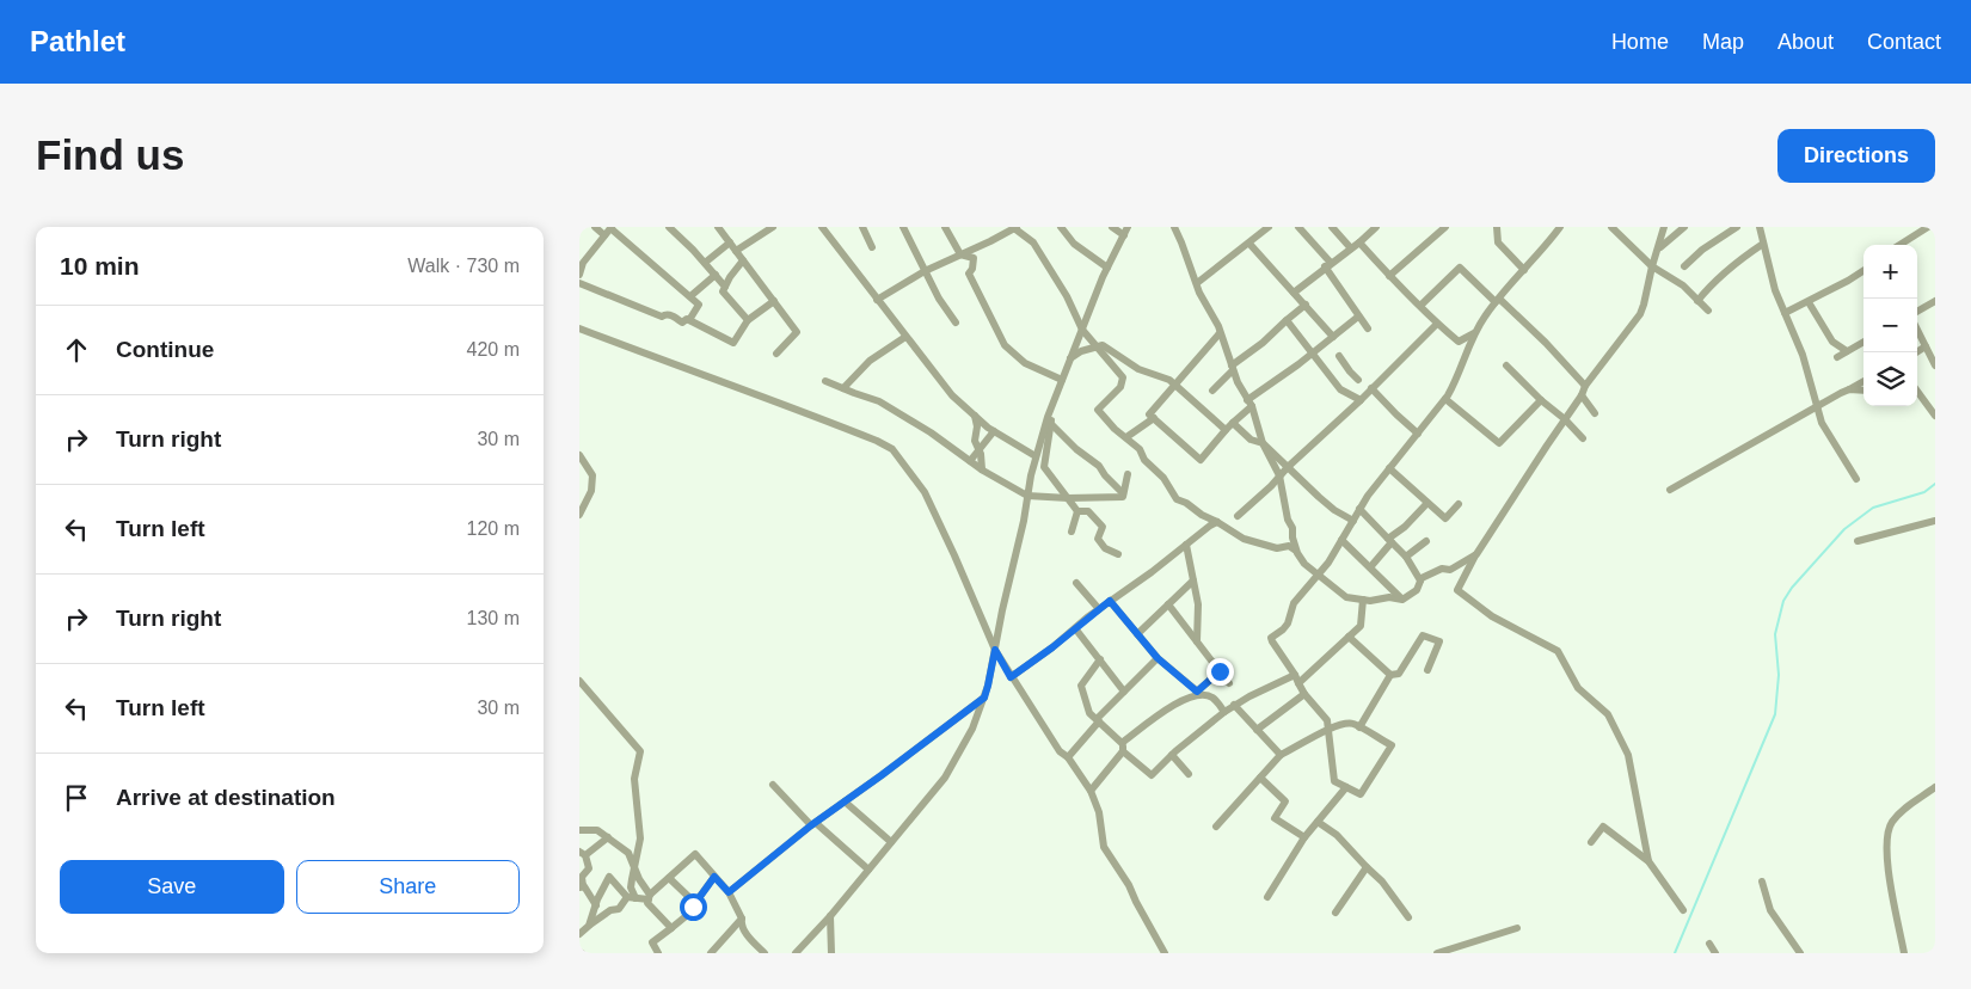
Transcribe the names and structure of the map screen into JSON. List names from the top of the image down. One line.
{"page":{"header":"Pathlet","nav":["Home","Map","About","Contact"],"buttons":["Directions",["Save","Share"]],"title":"Find us","heading":["10 min","Walk · 730 m"],"map_buttons":["+","−"],"list":[["Continue","420 m"],["Turn right","30 m"],["Turn left","120 m"],["Turn right","130 m"],["Turn left","30 m"],"Arrive at destination"]}}
